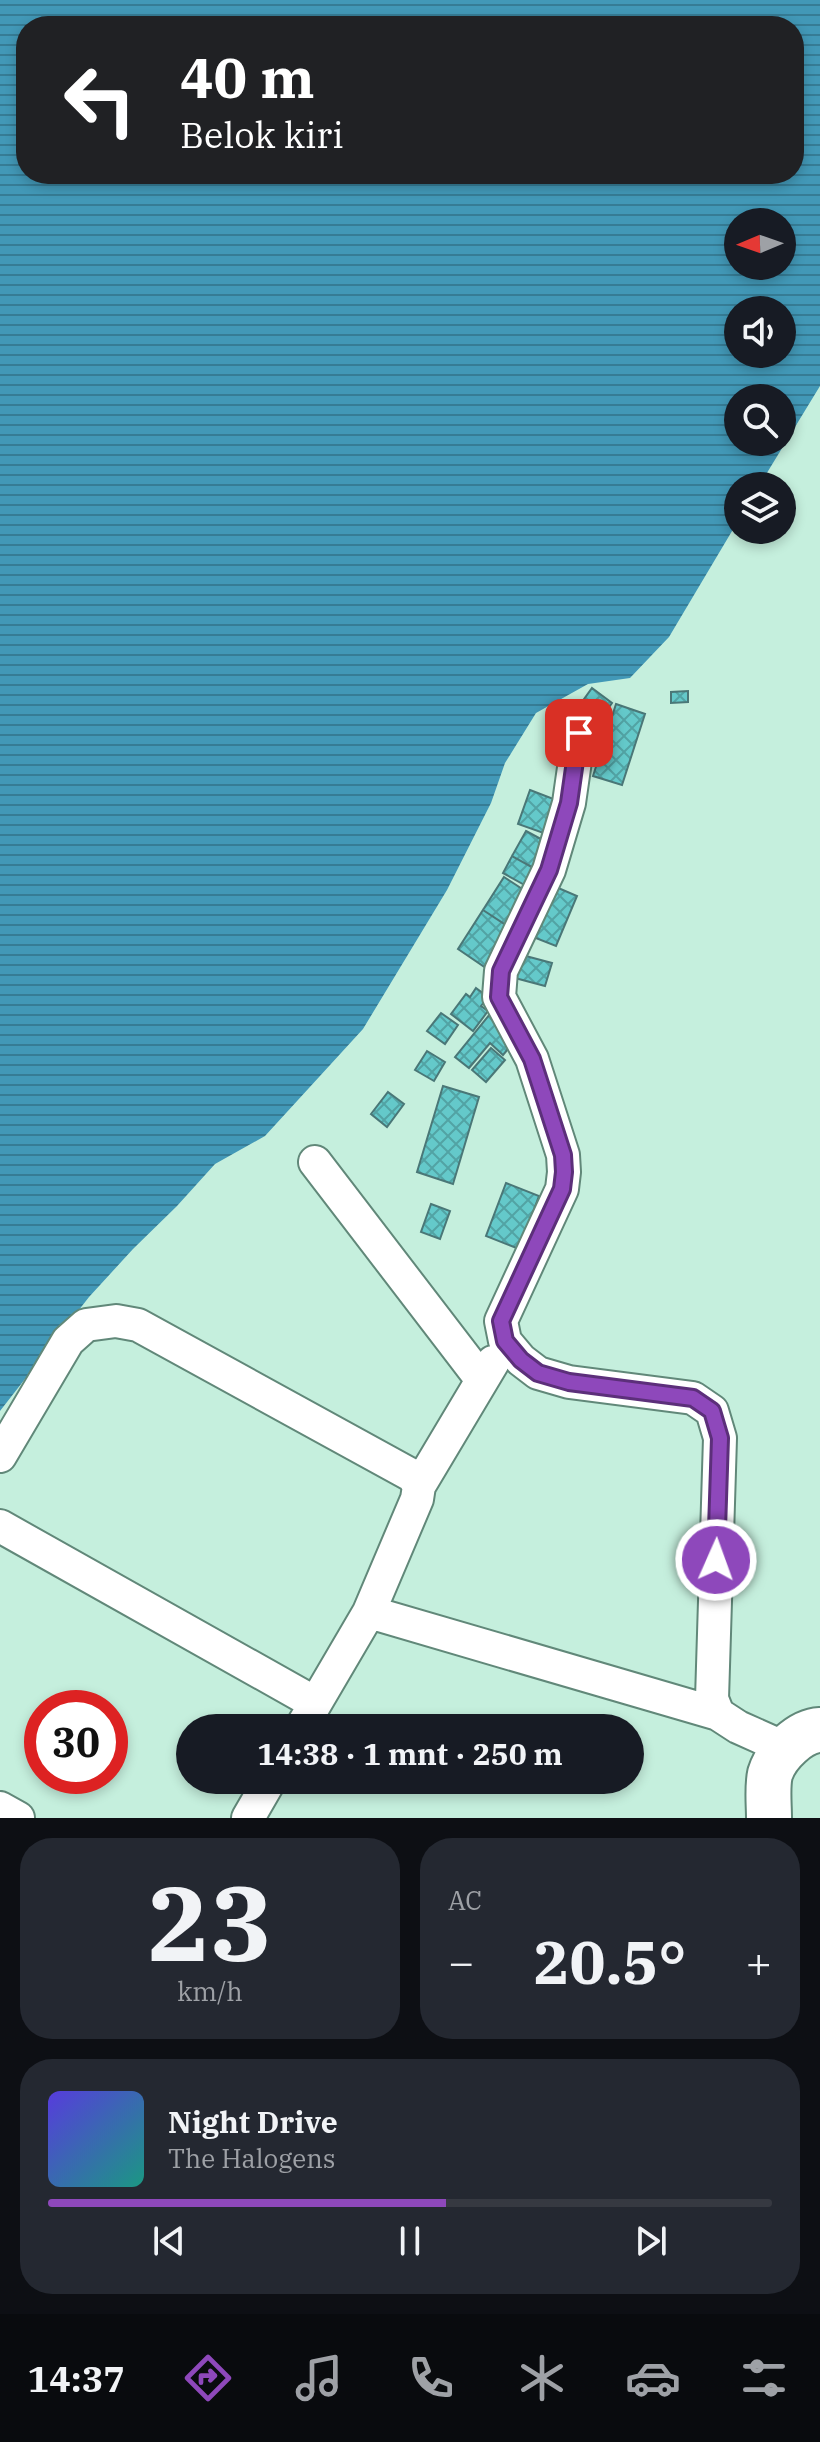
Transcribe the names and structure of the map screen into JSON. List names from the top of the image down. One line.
{"north":"left","page":{"turn":["40 m","Belok kiri"],"limit":"30","trip":"14:38 · 1 mnt · 250 m","tile":[["23","km/h"],"AC"],"heat":["−","20.5°","+"],"song":["Night Drive","The Halogens"],"tabs":"14:37"}}
